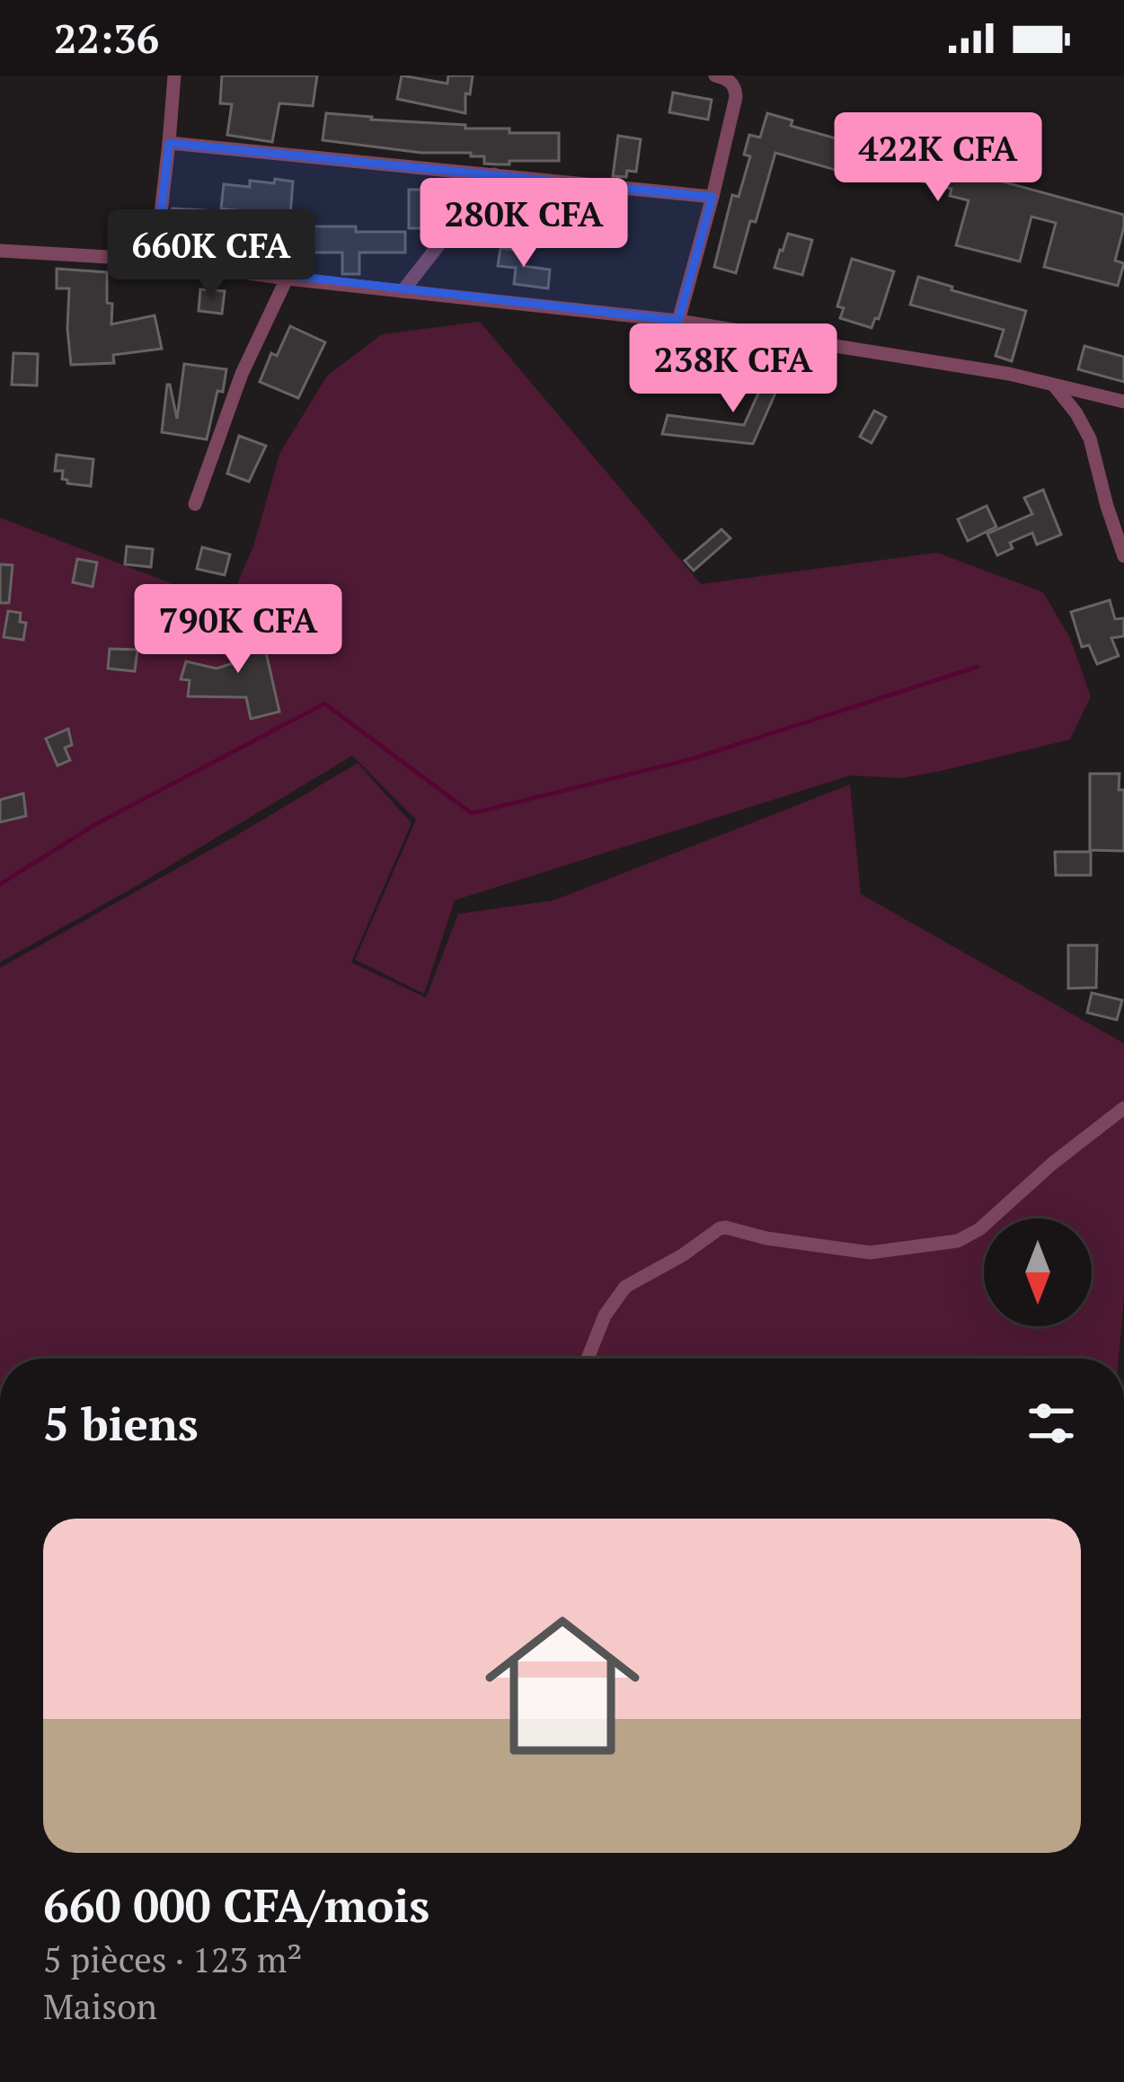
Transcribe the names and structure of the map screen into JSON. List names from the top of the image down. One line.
{"north":"bottom","page":{"status":"22:36","price":["422K CFA","280K CFA","660K CFA","238K CFA","790K CFA"],"heading":"5 biens","list":[{"name":"660 000 CFA/mois","note":"5 pièces · 123 m² · Maison"}]}}
